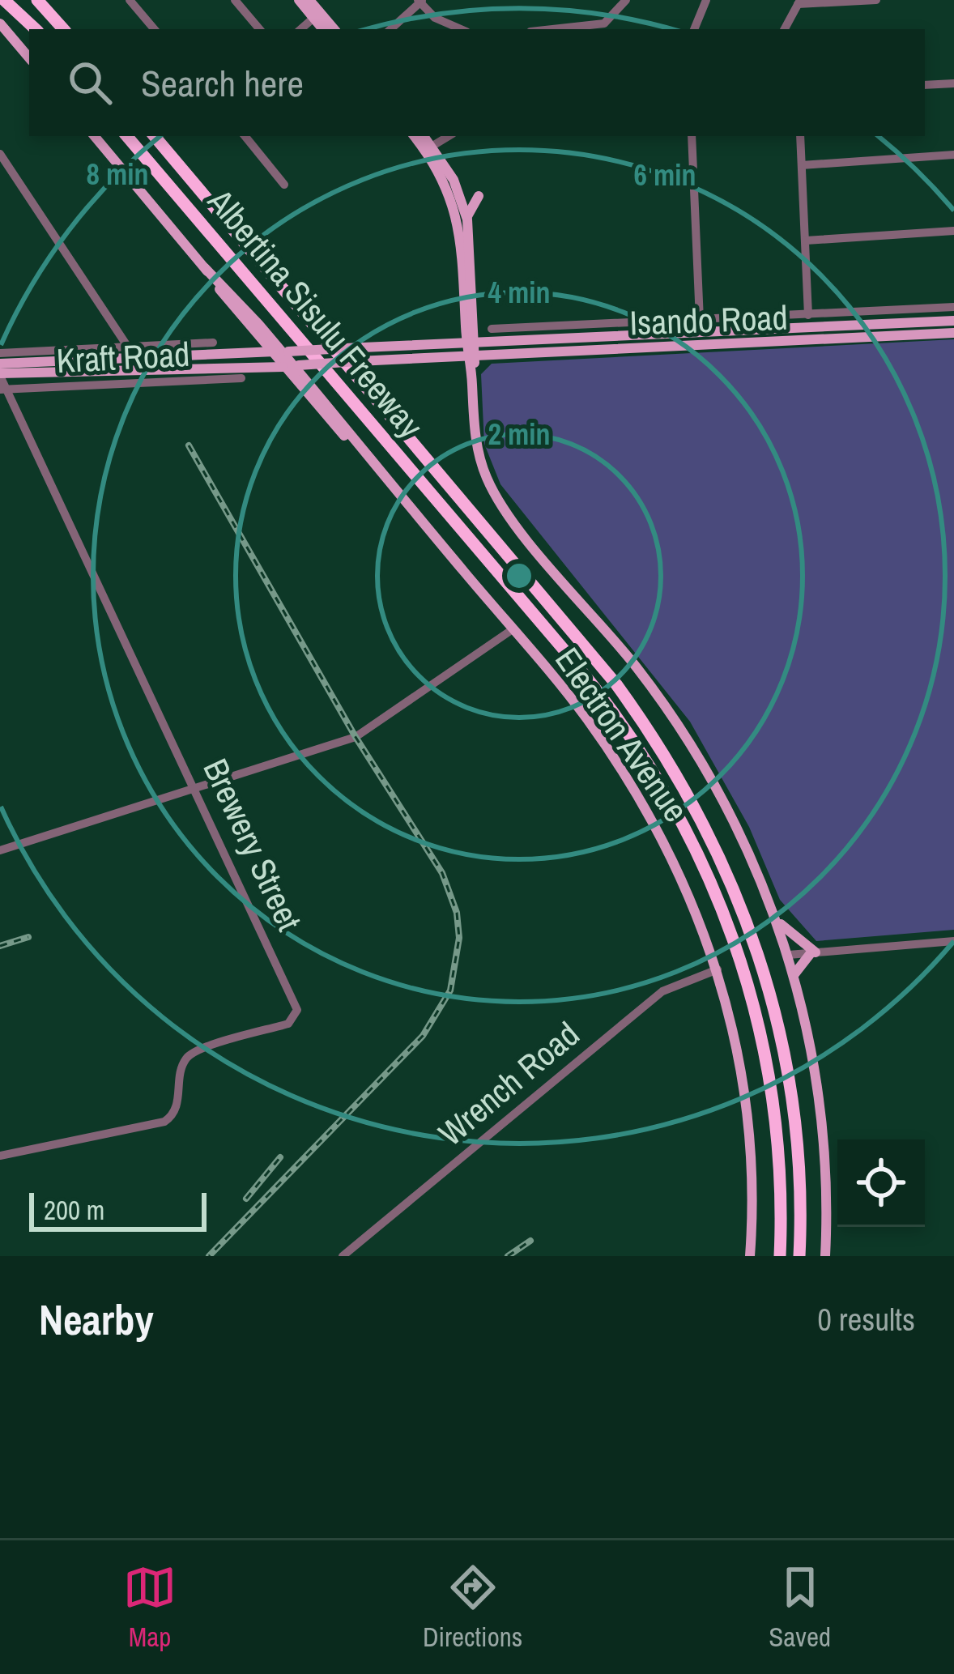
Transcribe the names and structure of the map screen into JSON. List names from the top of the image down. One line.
{"streets":{"highway":["Albertina Sisulu Freeway"],"main road":["Isando Road","Electron Avenue"],"street":["Kraft Road","Brewery Street","Wrench Road"]},"crossings":[["Isando Road","Electron Avenue"],["Isando Road","Brewery Street"],["Kraft Road","Brewery Street"],["Electron Avenue","Wrench Road"]],"scale_bar":"200 m","page":{"search":"Search here","scale":"200 m","heading":["Nearby","0 results"],"nav":["Map","Directions","Saved"]},"rings":["8 min","6 min","4 min","2 min"]}
